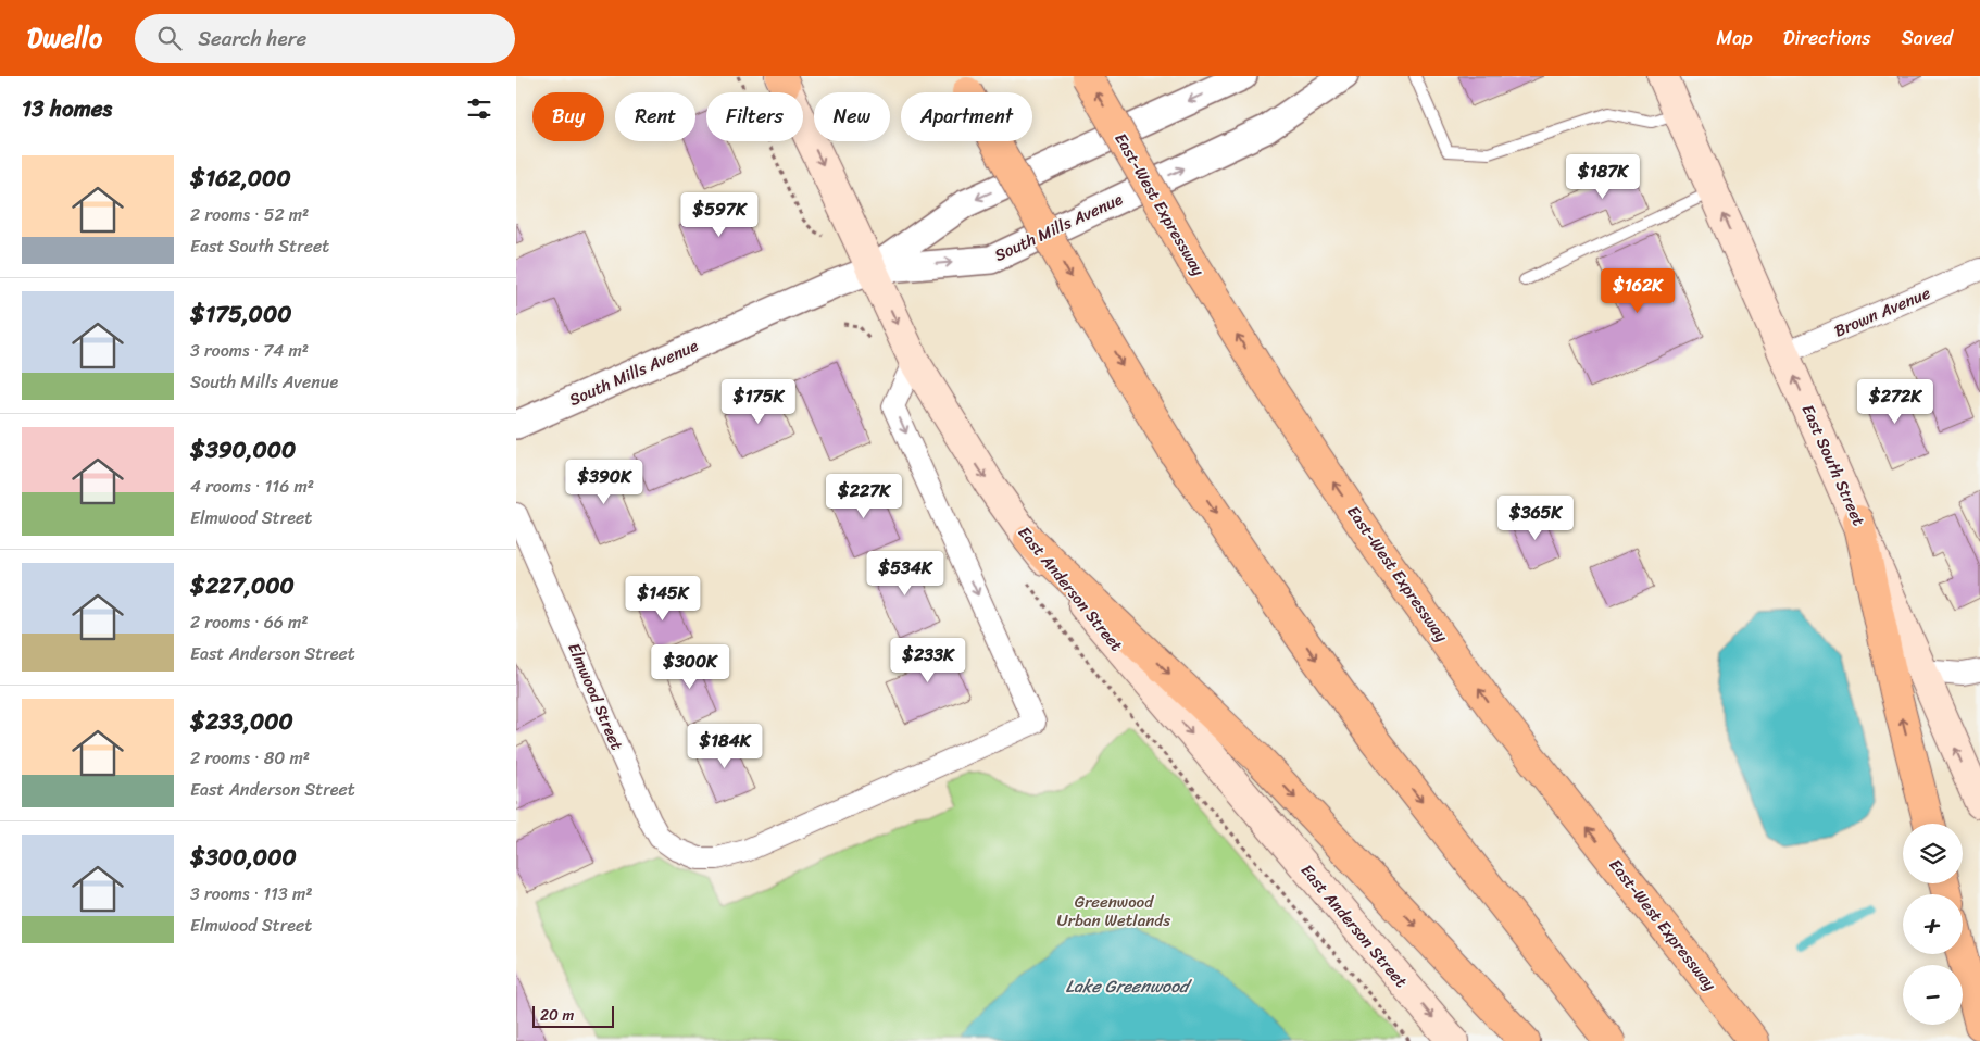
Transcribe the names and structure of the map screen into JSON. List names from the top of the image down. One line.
{"streets":{"highway":["East-West Expressway"],"main road":["East South Street","East Anderson Street"],"street":["South Mills Avenue","Brown Avenue","Elmwood Street"]},"crossings":[["South Mills Avenue","East Anderson Street"],["Brown Avenue","East South Street"],["East Anderson Street","Elmwood Street"]],"one_way":["East South Street","East Anderson Street"],"water":["Lake Greenwood"],"parks":["Greenwood Urban Wetlands"],"scale_bar":"20 m","page":{"header":"Dwello","search":"Search here","nav":["Map","Directions","Saved"],"heading":"13 homes","chip":["Buy","Rent","Filters","New","Apartment"],"list":[{"name":"$162,000","note":"2 rooms · 52 m² · East South Street"},{"name":"$175,000","note":"3 rooms · 74 m² · South Mills Avenue"},{"name":"$390,000","note":"4 rooms · 116 m² · Elmwood Street"},{"name":"$227,000","note":"2 rooms · 66 m² · East Anderson Street"},{"name":"$233,000","note":"2 rooms · 80 m² · East Anderson Street"},{"name":"$300,000","note":"3 rooms · 113 m² · Elmwood Street"}],"price":["$187K","$597K","$162K","$175K","$272K","$390K","$227K","$365K","$534K","$145K","$233K","$300K","$184K"],"map_buttons":["+","−"],"scale":"20 m"}}
